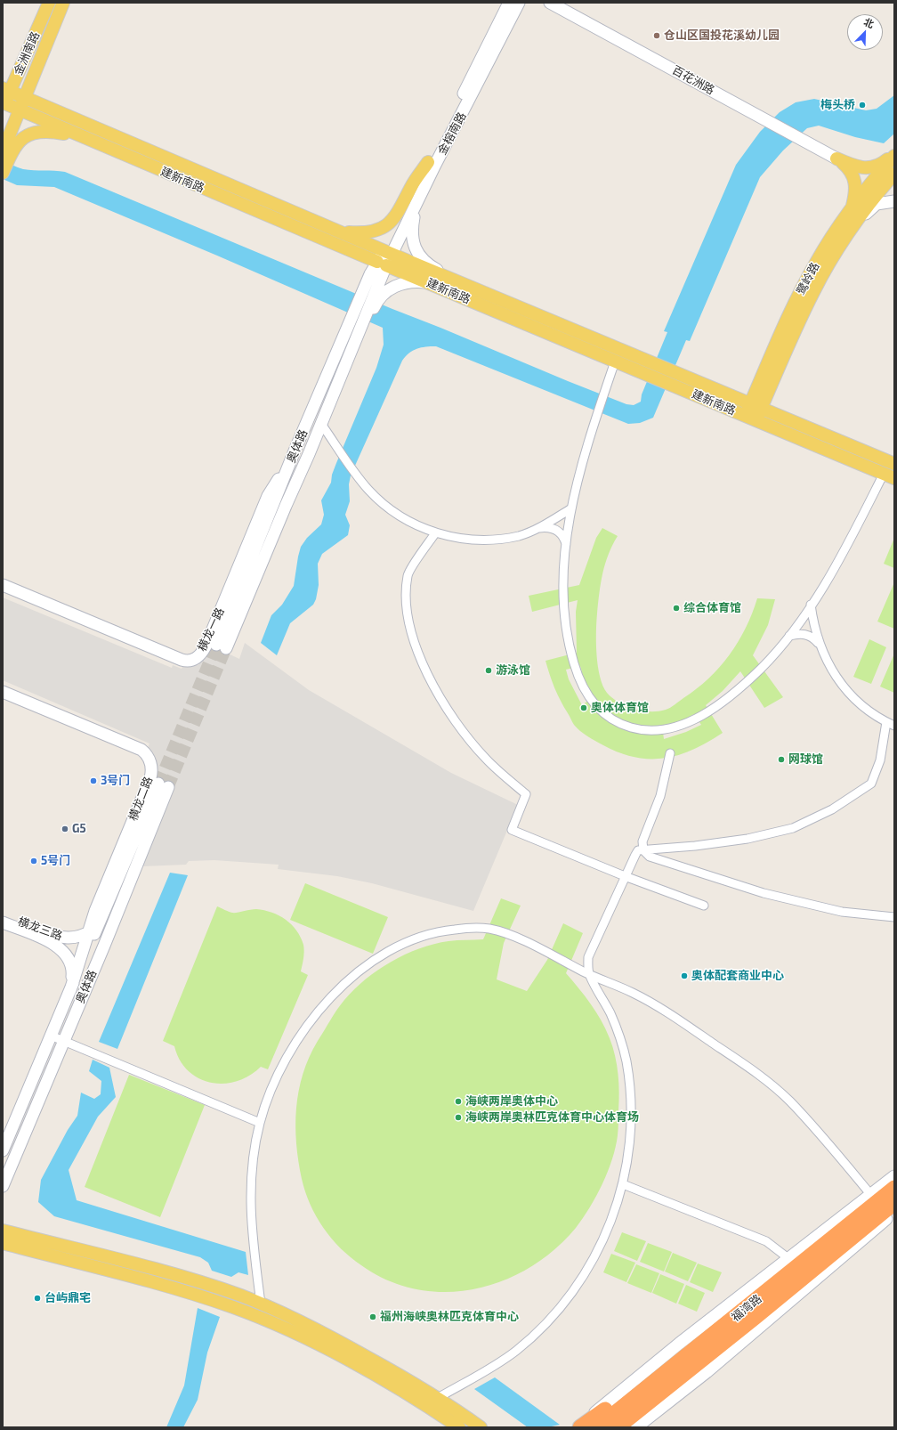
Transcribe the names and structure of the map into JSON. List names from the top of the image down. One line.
{"streets":{"highway":["福湾路"],"main road":["金洲南路","百花洲路","金榕南路","建新南路","鹭岭路","奥体路","横龙一路","横龙二路","横龙三路"]},"crossings":[["金洲南路","建新南路"],["金榕南路","建新南路"],["金榕南路","奥体路"],["建新南路","鹭岭路"],["建新南路","奥体路"],["奥体路","横龙一路"],["奥体路","横龙二路"],["奥体路","横龙三路"],["横龙二路","横龙三路"]],"places":["仓山区国投花溪幼儿园","梅头桥","综合体育馆","游泳馆","奥体体育馆","网球馆","3号门","G5","5号门","奥体配套商业中心","海峡两岸奥体中心","海峡两岸奥林匹克体育中心体育场","台屿鼎宅","福州海峡奥林匹克体育中心"],"north":"top right"}
